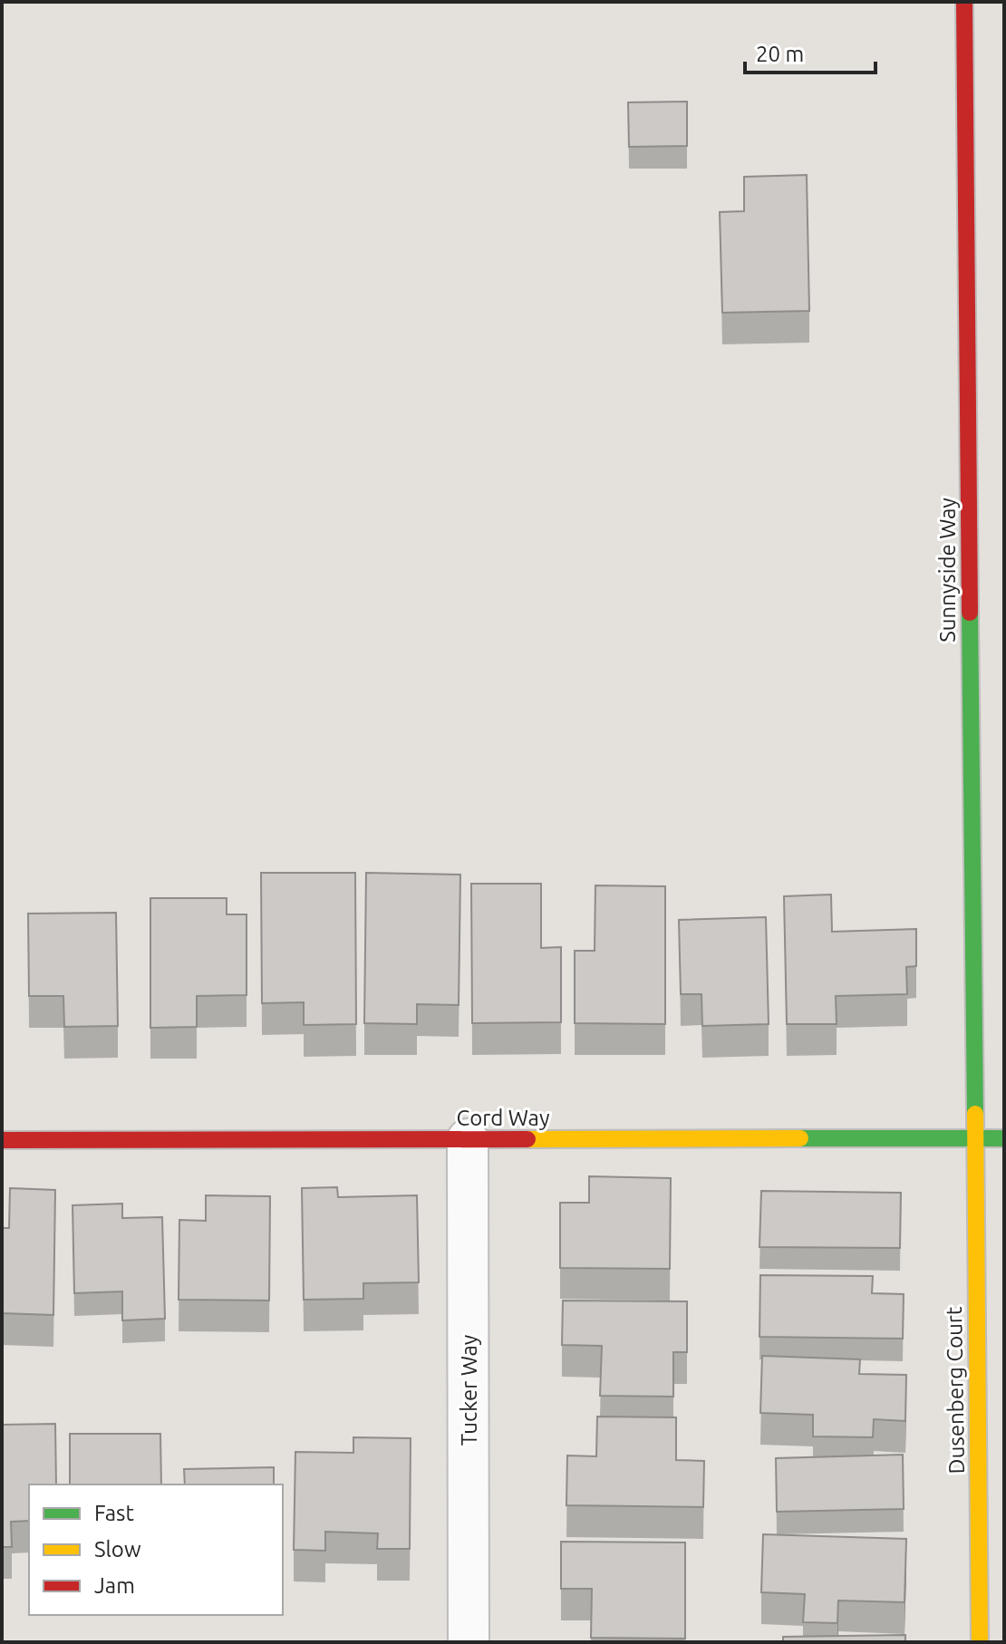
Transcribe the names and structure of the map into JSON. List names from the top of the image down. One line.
{"streets":{"street":["Sunnyside Way","Cord Way","Tucker Way","Dusenberg Court"]},"crossings":[["Sunnyside Way","Cord Way"],["Sunnyside Way","Dusenberg Court"],["Cord Way","Tucker Way"],["Cord Way","Dusenberg Court"]],"legend":["Fast","Slow","Jam"],"scale_bar":"20 m"}
